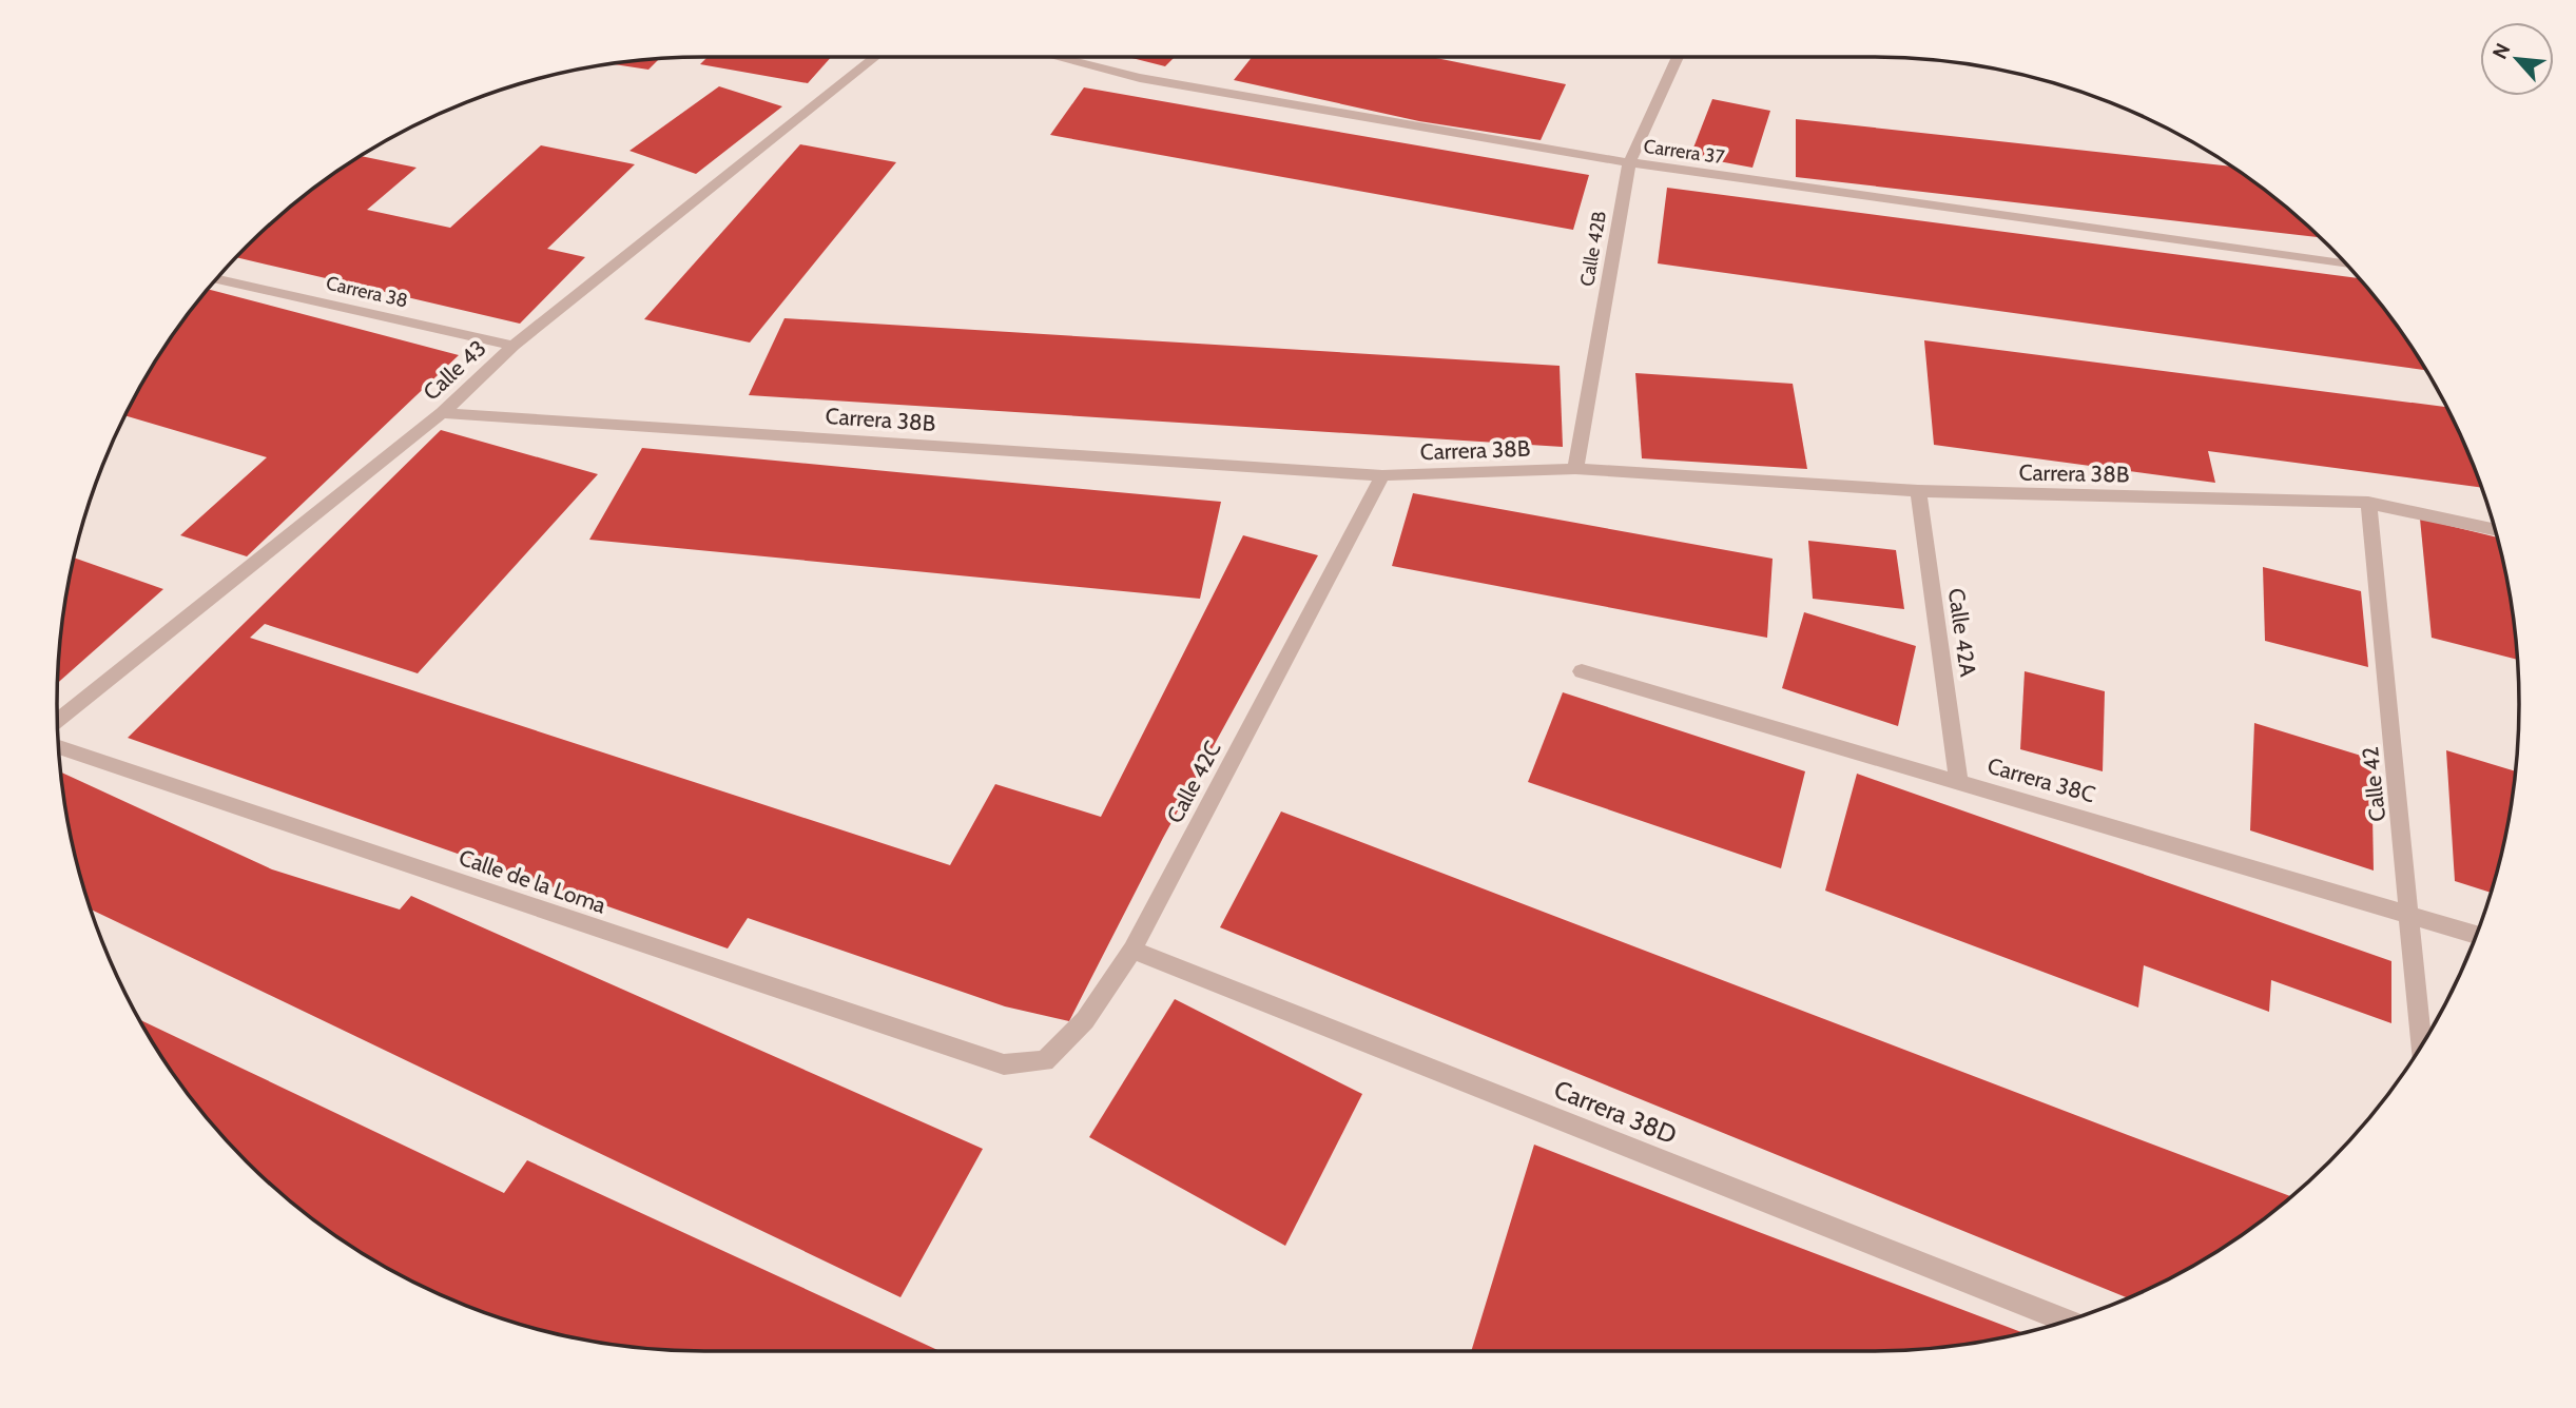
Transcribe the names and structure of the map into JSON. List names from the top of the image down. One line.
{"streets":{"street":["Carrera 37","Calle 42B","Carrera 38","Calle 43","Carrera 38B","Calle 42A","Carrera 38C","Calle 42C","Calle 42","Calle de la Loma","Carrera 38D"]},"crossings":[["Carrera 37","Calle 42B"],["Calle 42B","Carrera 38B"],["Carrera 38","Calle 43"],["Calle 43","Carrera 38B"],["Carrera 38B","Calle 42A"],["Carrera 38B","Calle 42C"],["Carrera 38B","Calle 42"],["Calle 42A","Carrera 38C"],["Carrera 38C","Calle 42"],["Calle 42C","Calle de la Loma"],["Calle 42C","Carrera 38D"]],"north":"top left"}
